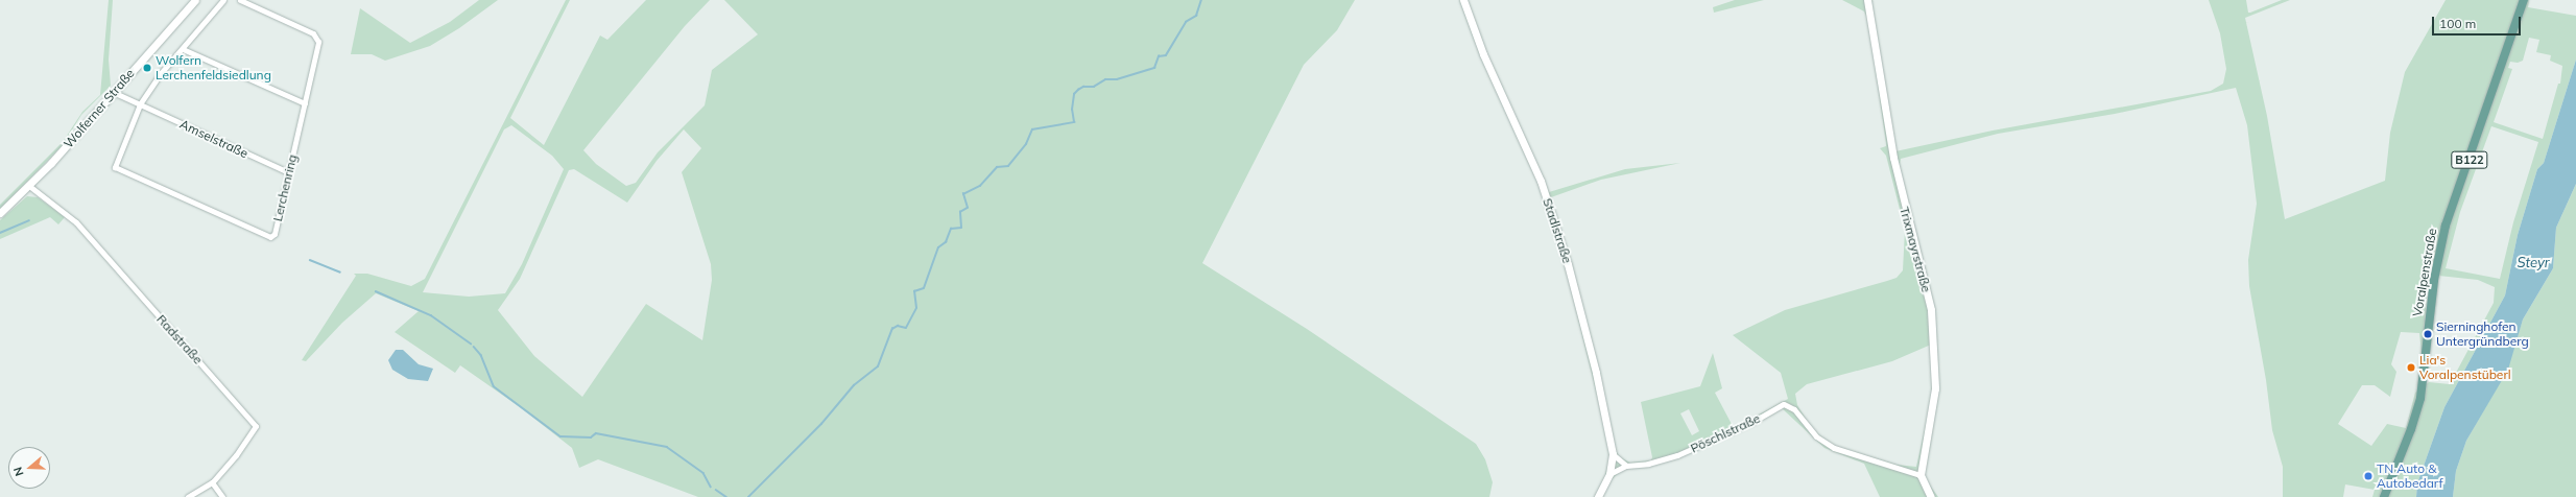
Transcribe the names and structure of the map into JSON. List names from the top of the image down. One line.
{"streets":{"main road":["B122","Voralpenstraße"],"street":["Wolferner Straße","Amselstraße","Lerchenring","Stadlstraße","Trixmayrstraße","Radstraße","Pöschlstraße"]},"crossings":[["Wolferner Straße","Radstraße"],["Amselstraße","Lerchenring"],["Stadlstraße","Pöschlstraße"],["Trixmayrstraße","Pöschlstraße"]],"water":["Steyr"],"places":["Wolfern Lerchenfeldsiedlung","Sierninghofen Untergründberg","Lia's Voralpenstüberl","TN Auto & Autobedarf"],"scale_bar":"100 m","north":"left"}
